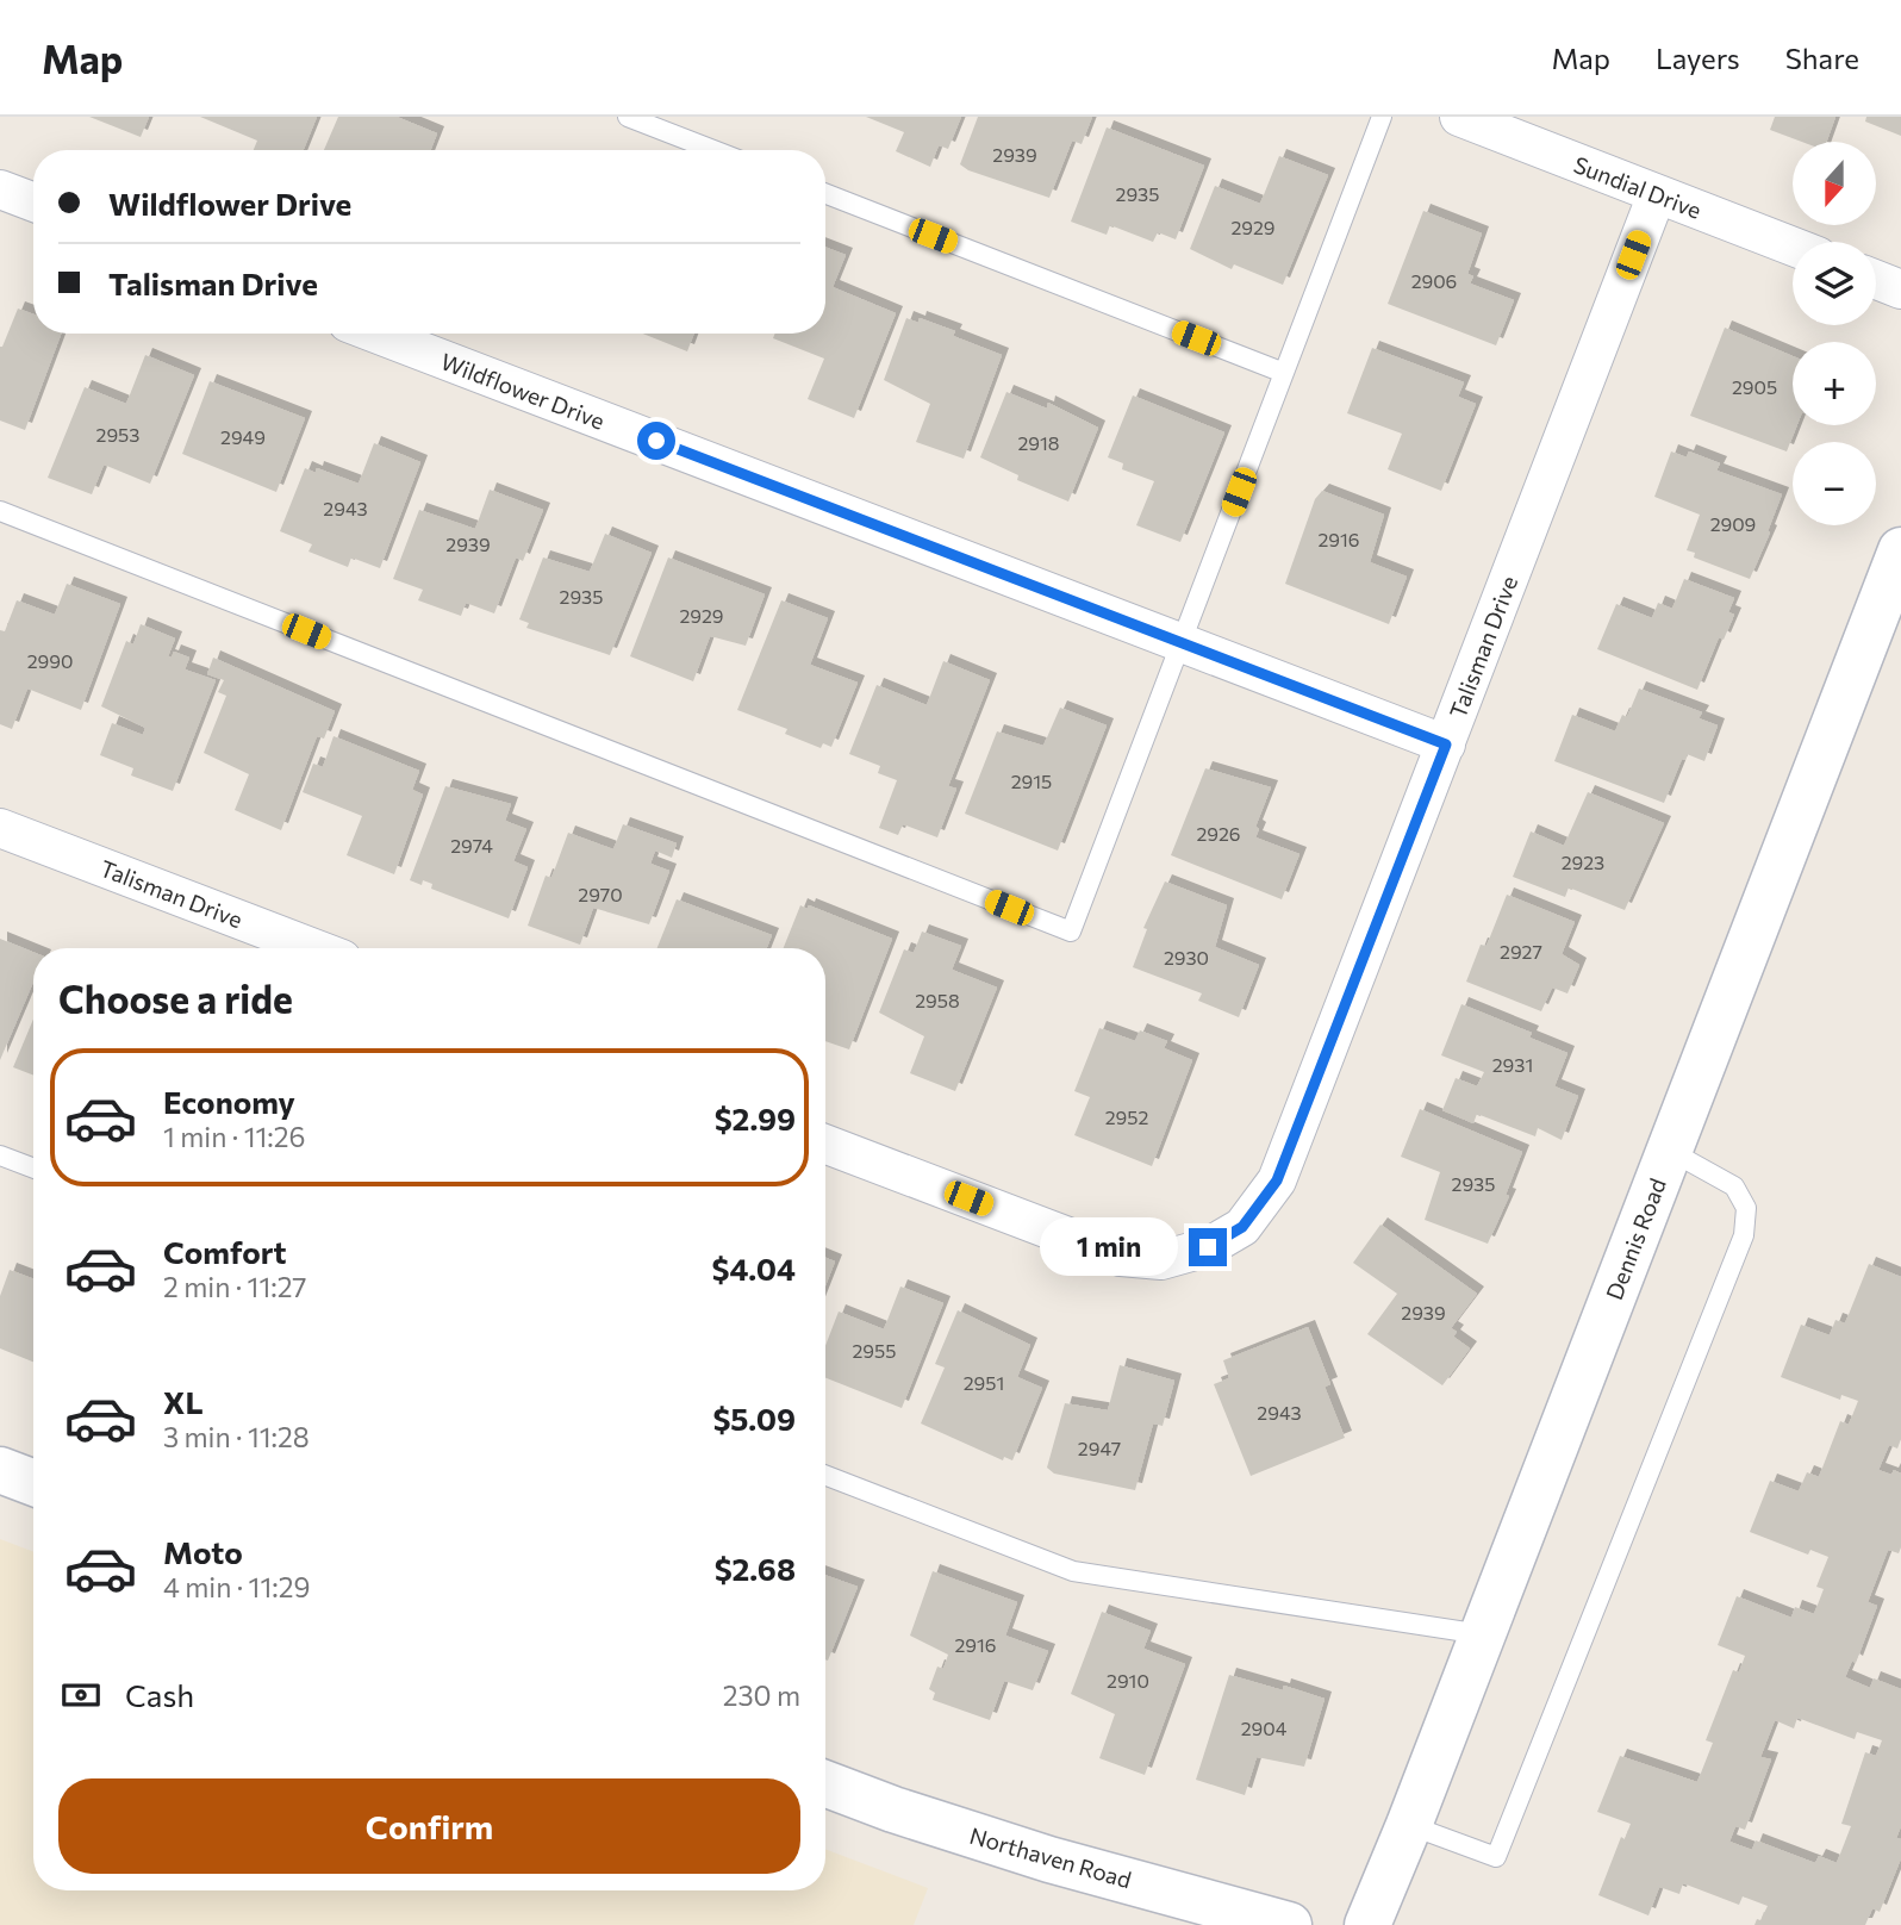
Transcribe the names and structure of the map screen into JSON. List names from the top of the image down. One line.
{"streets":{"street":["Sundial Drive","Wildflower Drive","Talisman Drive","Dennis Road","Northaven Road"]},"crossings":[["Sundial Drive","Talisman Drive"],["Wildflower Drive","Talisman Drive"]],"house_numbers":["2939","2935","2929","2906","2905","2953","2949","2918","2943","2909","2916","2939","2935","2929","2990","2915","2926","2974","2923","2970","2927","2930","2958","2931","2952","2935","2939","2955","2951","2943","2947","2916","2910","2904"],"north":"bottom","page":{"header":"Map","nav":["Map","Layers","Share"],"map_buttons":["+","−"],"banner":["Wildflower Drive","Talisman Drive"],"heading":"Choose a ride","list":[{"name":"Economy","note":"1 min · 11:26","value":"$2.99"},{"name":"Comfort","note":"2 min · 11:27","value":"$4.04"},{"name":"XL","note":"3 min · 11:28","value":"$5.09"},{"name":"Moto","note":"4 min · 11:29","value":"$2.68"}],"bubble":"1 min","pay":["Cash","230 m"],"buttons":"Confirm"}}
